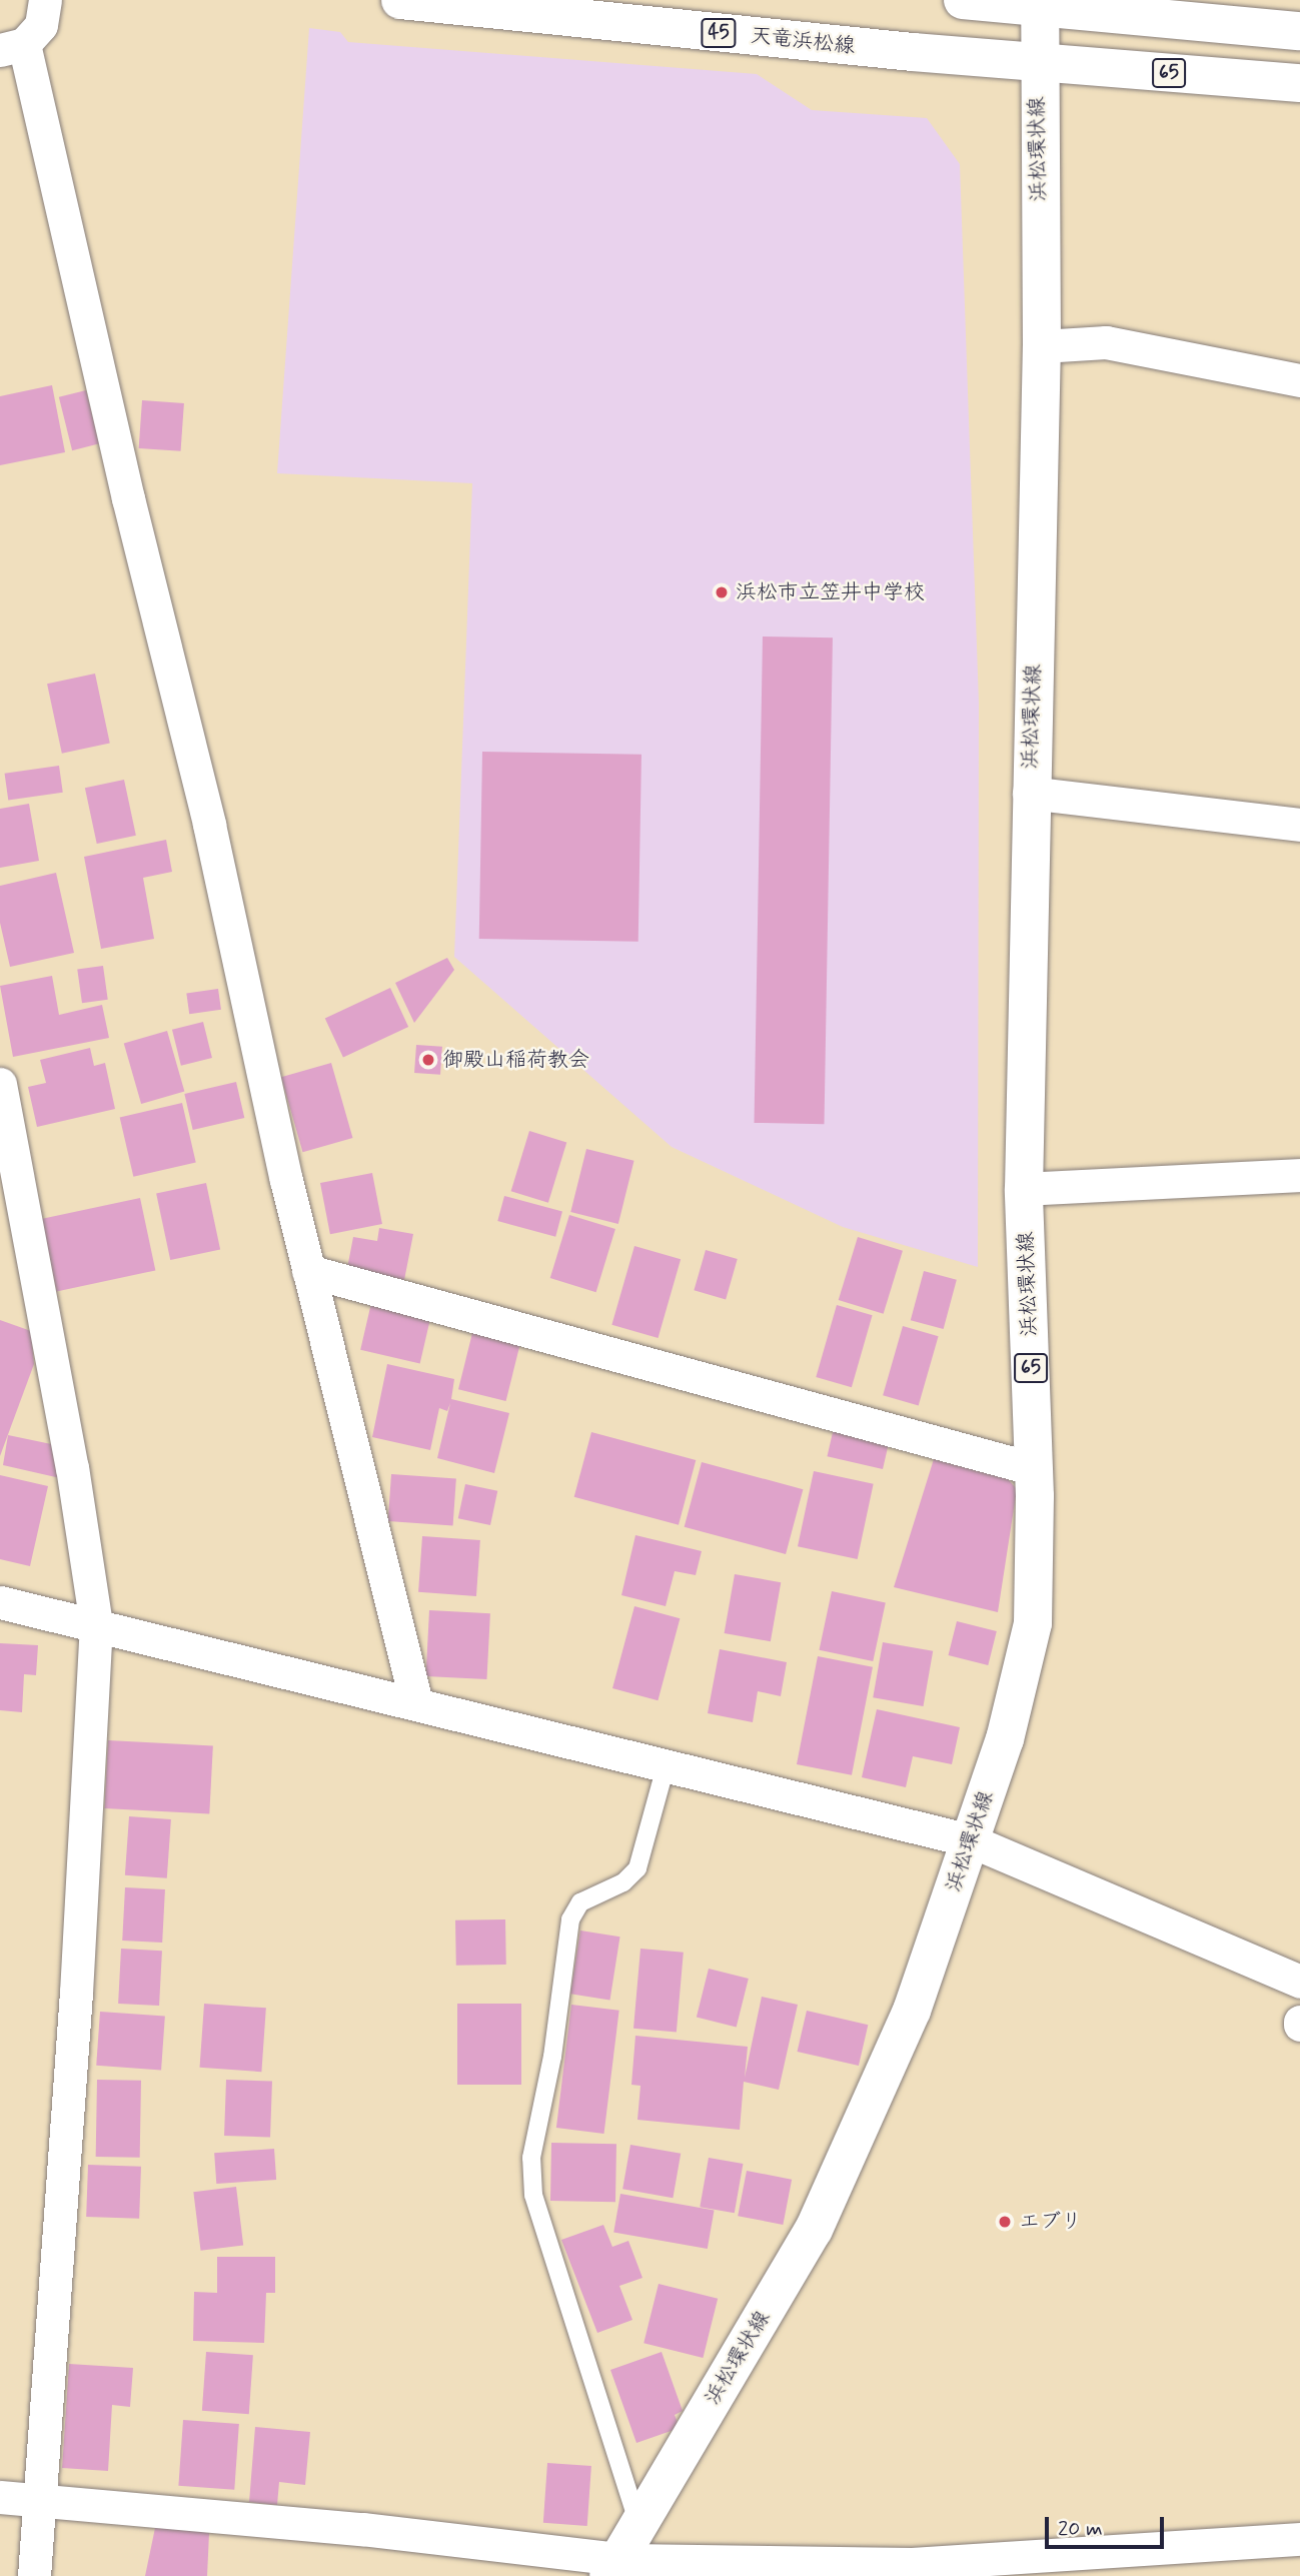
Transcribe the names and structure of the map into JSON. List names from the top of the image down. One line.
{"streets":{"main road":["45","天竜浜松線","65","浜松環状線"]},"crossings":[["天竜浜松線","65"],["天竜浜松線","浜松環状線"],["65","浜松環状線"]],"places":["浜松市立笠井中学校","御殿山稲荷教会","エブリ"],"scale_bar":"20 m"}
